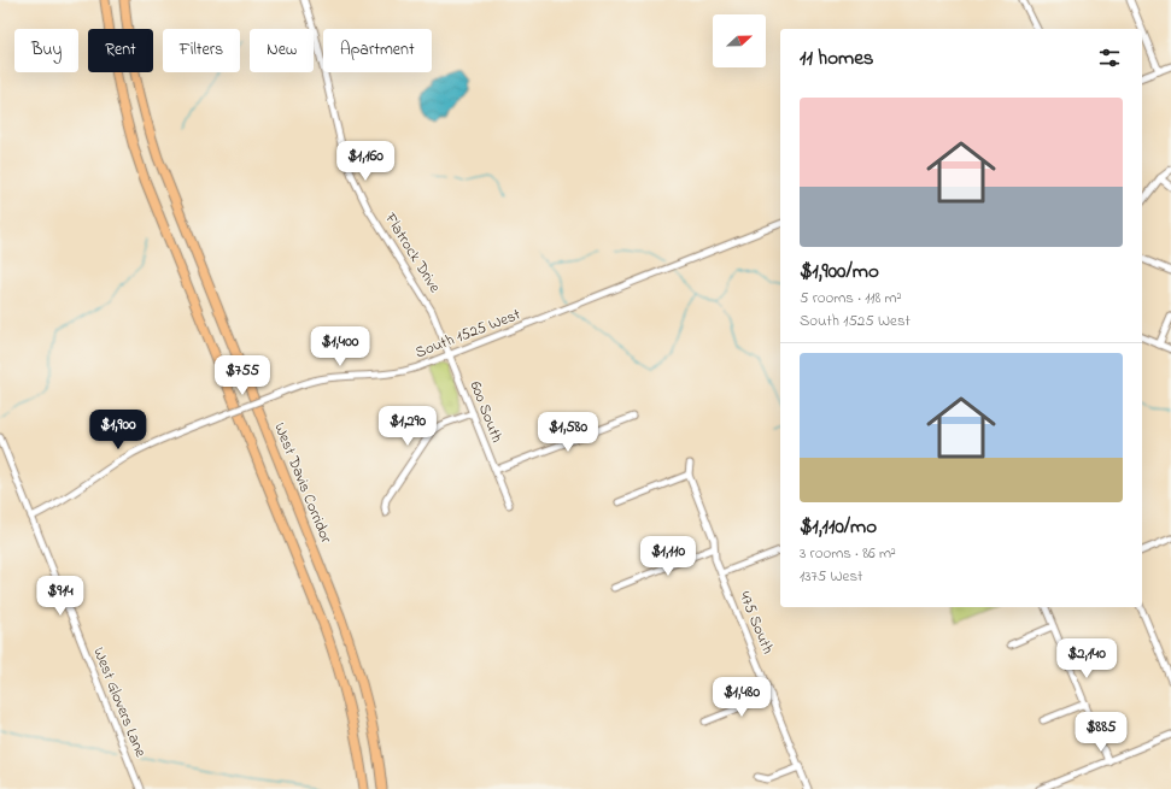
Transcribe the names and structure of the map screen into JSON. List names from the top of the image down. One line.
{"streets":{"highway":["West Davis Corridor"],"street":["Flatrock Drive","South 1525 West","600 South","475 South","West Glovers Lane"]},"crossings":[["Flatrock Drive","South 1525 West"],["Flatrock Drive","600 South"],["South 1525 West","600 South"],["South 1525 West","West Glovers Lane"]],"north":"right","page":{"chip":["Buy","Rent","Filters","New","Apartment"],"heading":"11 homes","list":[{"name":"$1,900/mo","note":"5 rooms · 118 m² · South 1525 West"},{"name":"$1,110/mo","note":"3 rooms · 86 m² · 1375 West"}],"price":["$1,160","$1,400","$755","$1,290","$1,900","$1,580","$1,110","$914","$2,140","$1,480","$885"]}}
